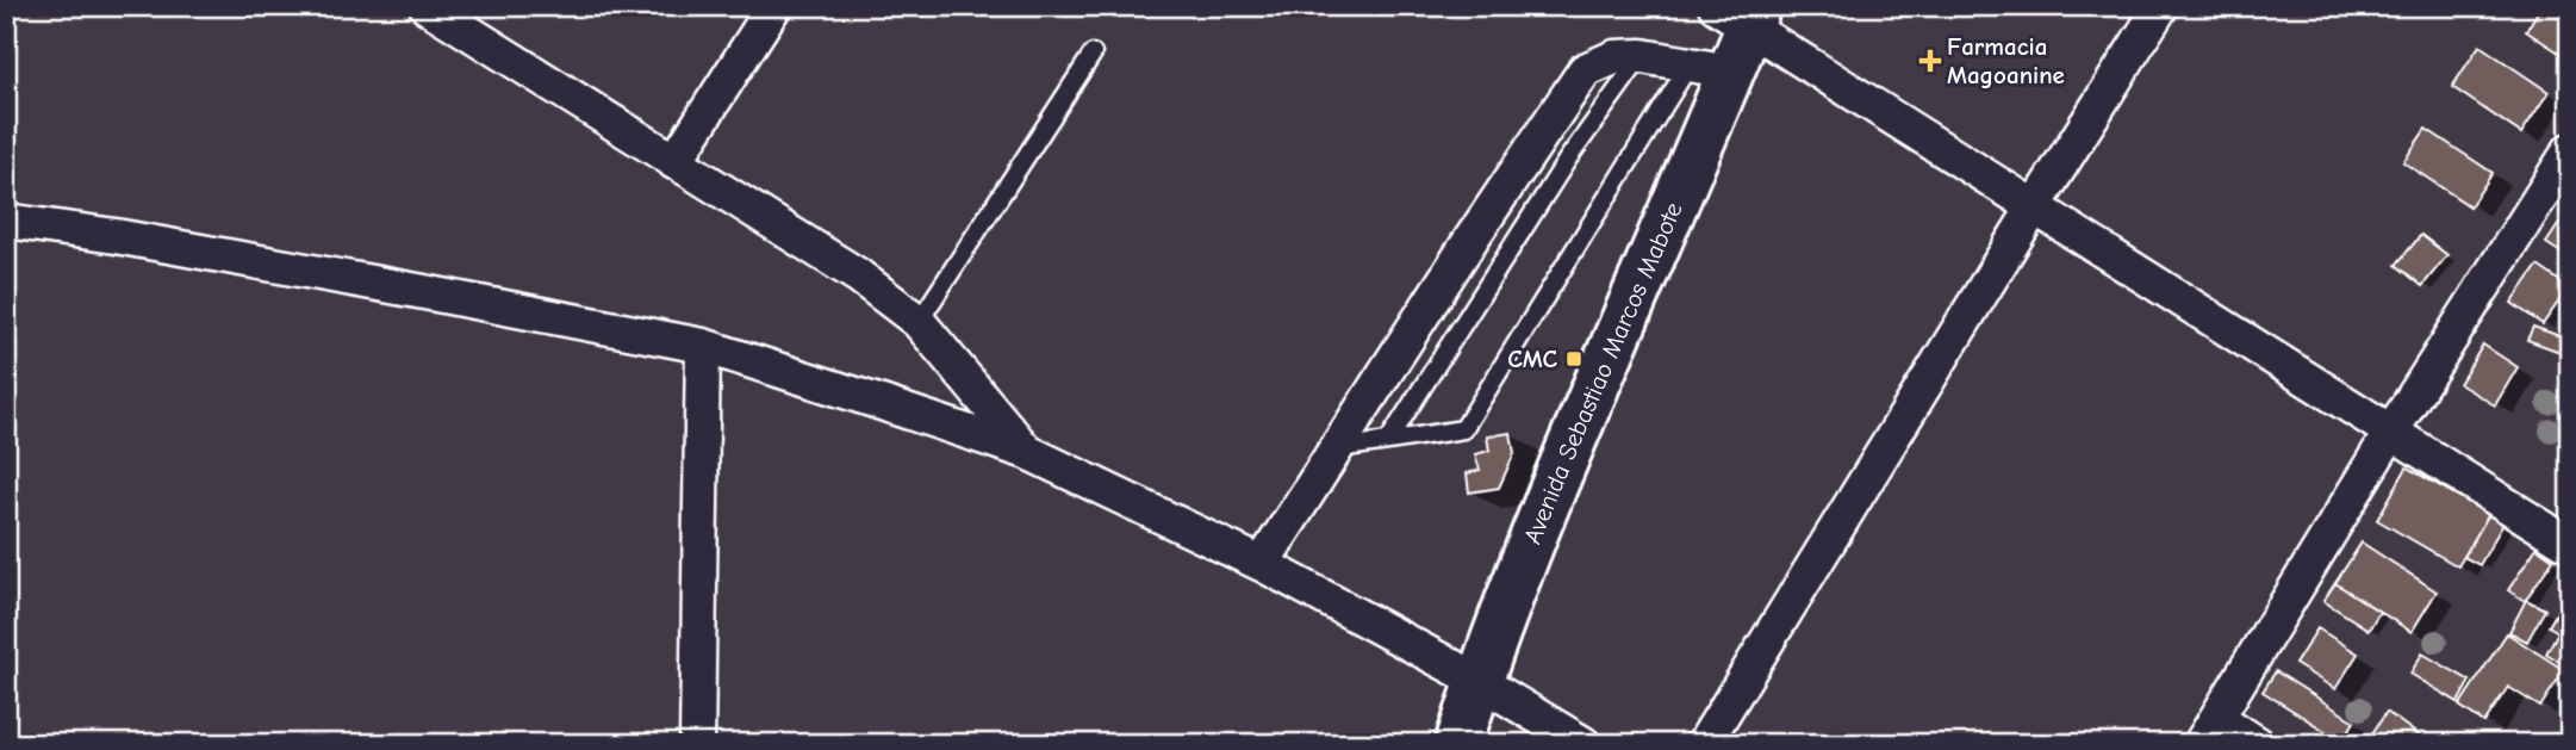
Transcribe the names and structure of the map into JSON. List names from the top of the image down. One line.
{"streets":{"main road":["Avenida Sebastiao Marcos Mabote"]},"places":{"health":["Farmacia Magoanine"],"transit":["CMC"]}}
